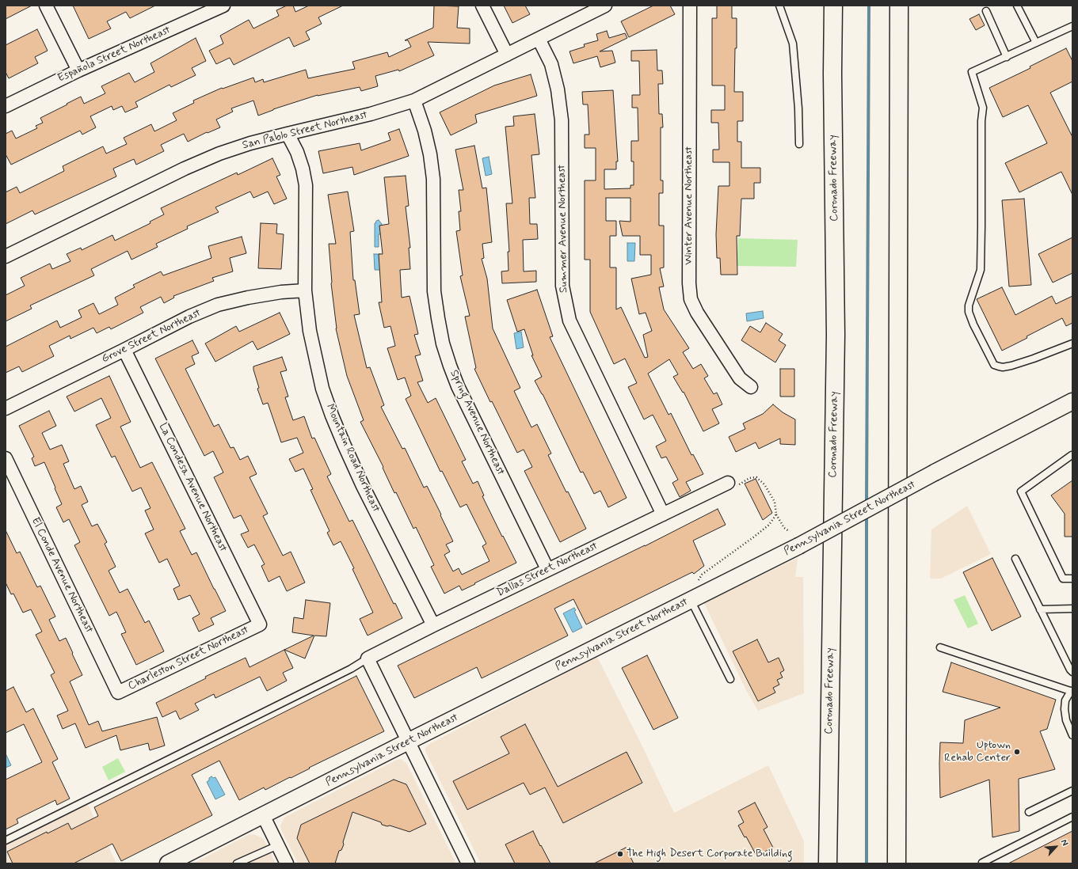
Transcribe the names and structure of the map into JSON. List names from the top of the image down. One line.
{"streets":{"highway":["Coronado Freeway"],"street":["Española Street Northeast","San Pablo Street Northeast","Winter Avenue Northeast","Summer Avenue Northeast","Grove Street Northeast","Spring Avenue Northeast","Mountain Road Northeast","La Condesa Avenue Northeast","Pennsylvania Street Northeast","Dallas Street Northeast","El Conde Avenue Northeast","Charleston Street Northeast"]},"crossings":[["San Pablo Street Northeast","Summer Avenue Northeast"],["San Pablo Street Northeast","Spring Avenue Northeast"],["San Pablo Street Northeast","Mountain Road Northeast"],["Summer Avenue Northeast","Dallas Street Northeast"],["Grove Street Northeast","Mountain Road Northeast"],["Grove Street Northeast","La Condesa Avenue Northeast"],["Spring Avenue Northeast","Dallas Street Northeast"],["Mountain Road Northeast","Dallas Street Northeast"],["La Condesa Avenue Northeast","Charleston Street Northeast"],["El Conde Avenue Northeast","Charleston Street Northeast"]],"places":["Uptown Rehab Center","The High Desert Corporate Building"],"north":"top right"}
